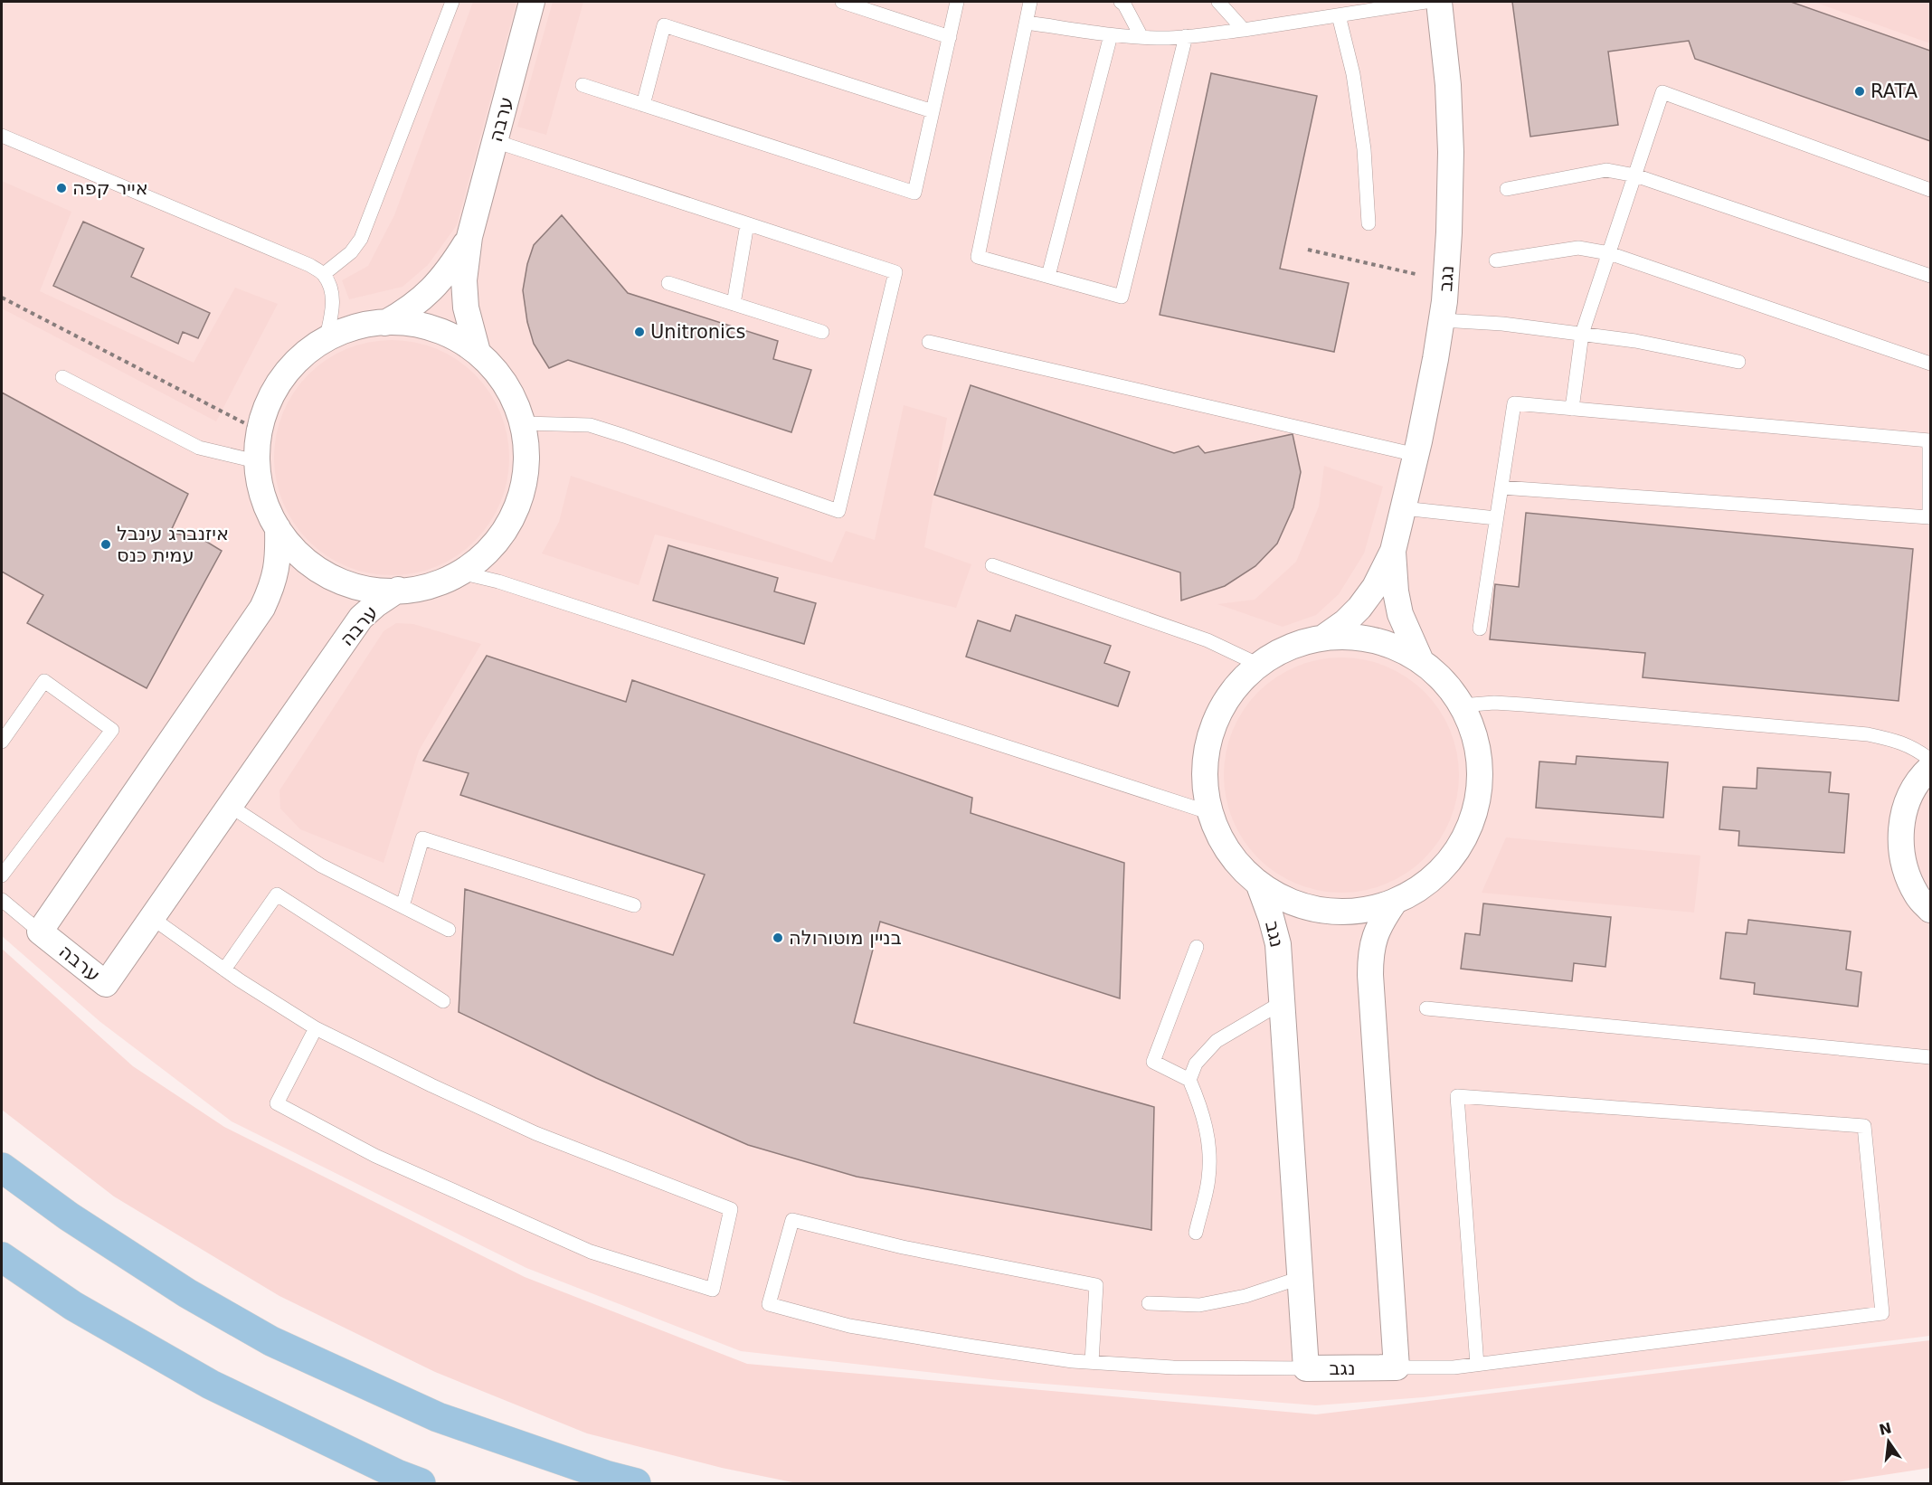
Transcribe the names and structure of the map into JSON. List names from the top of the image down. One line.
{"streets":{"street":["ערבה","נגב"]},"places":["RATA","אייר קפה","Unitronics","איזנברג עינבל עמית כנס","בניין מוטורולה"],"north":"top"}
